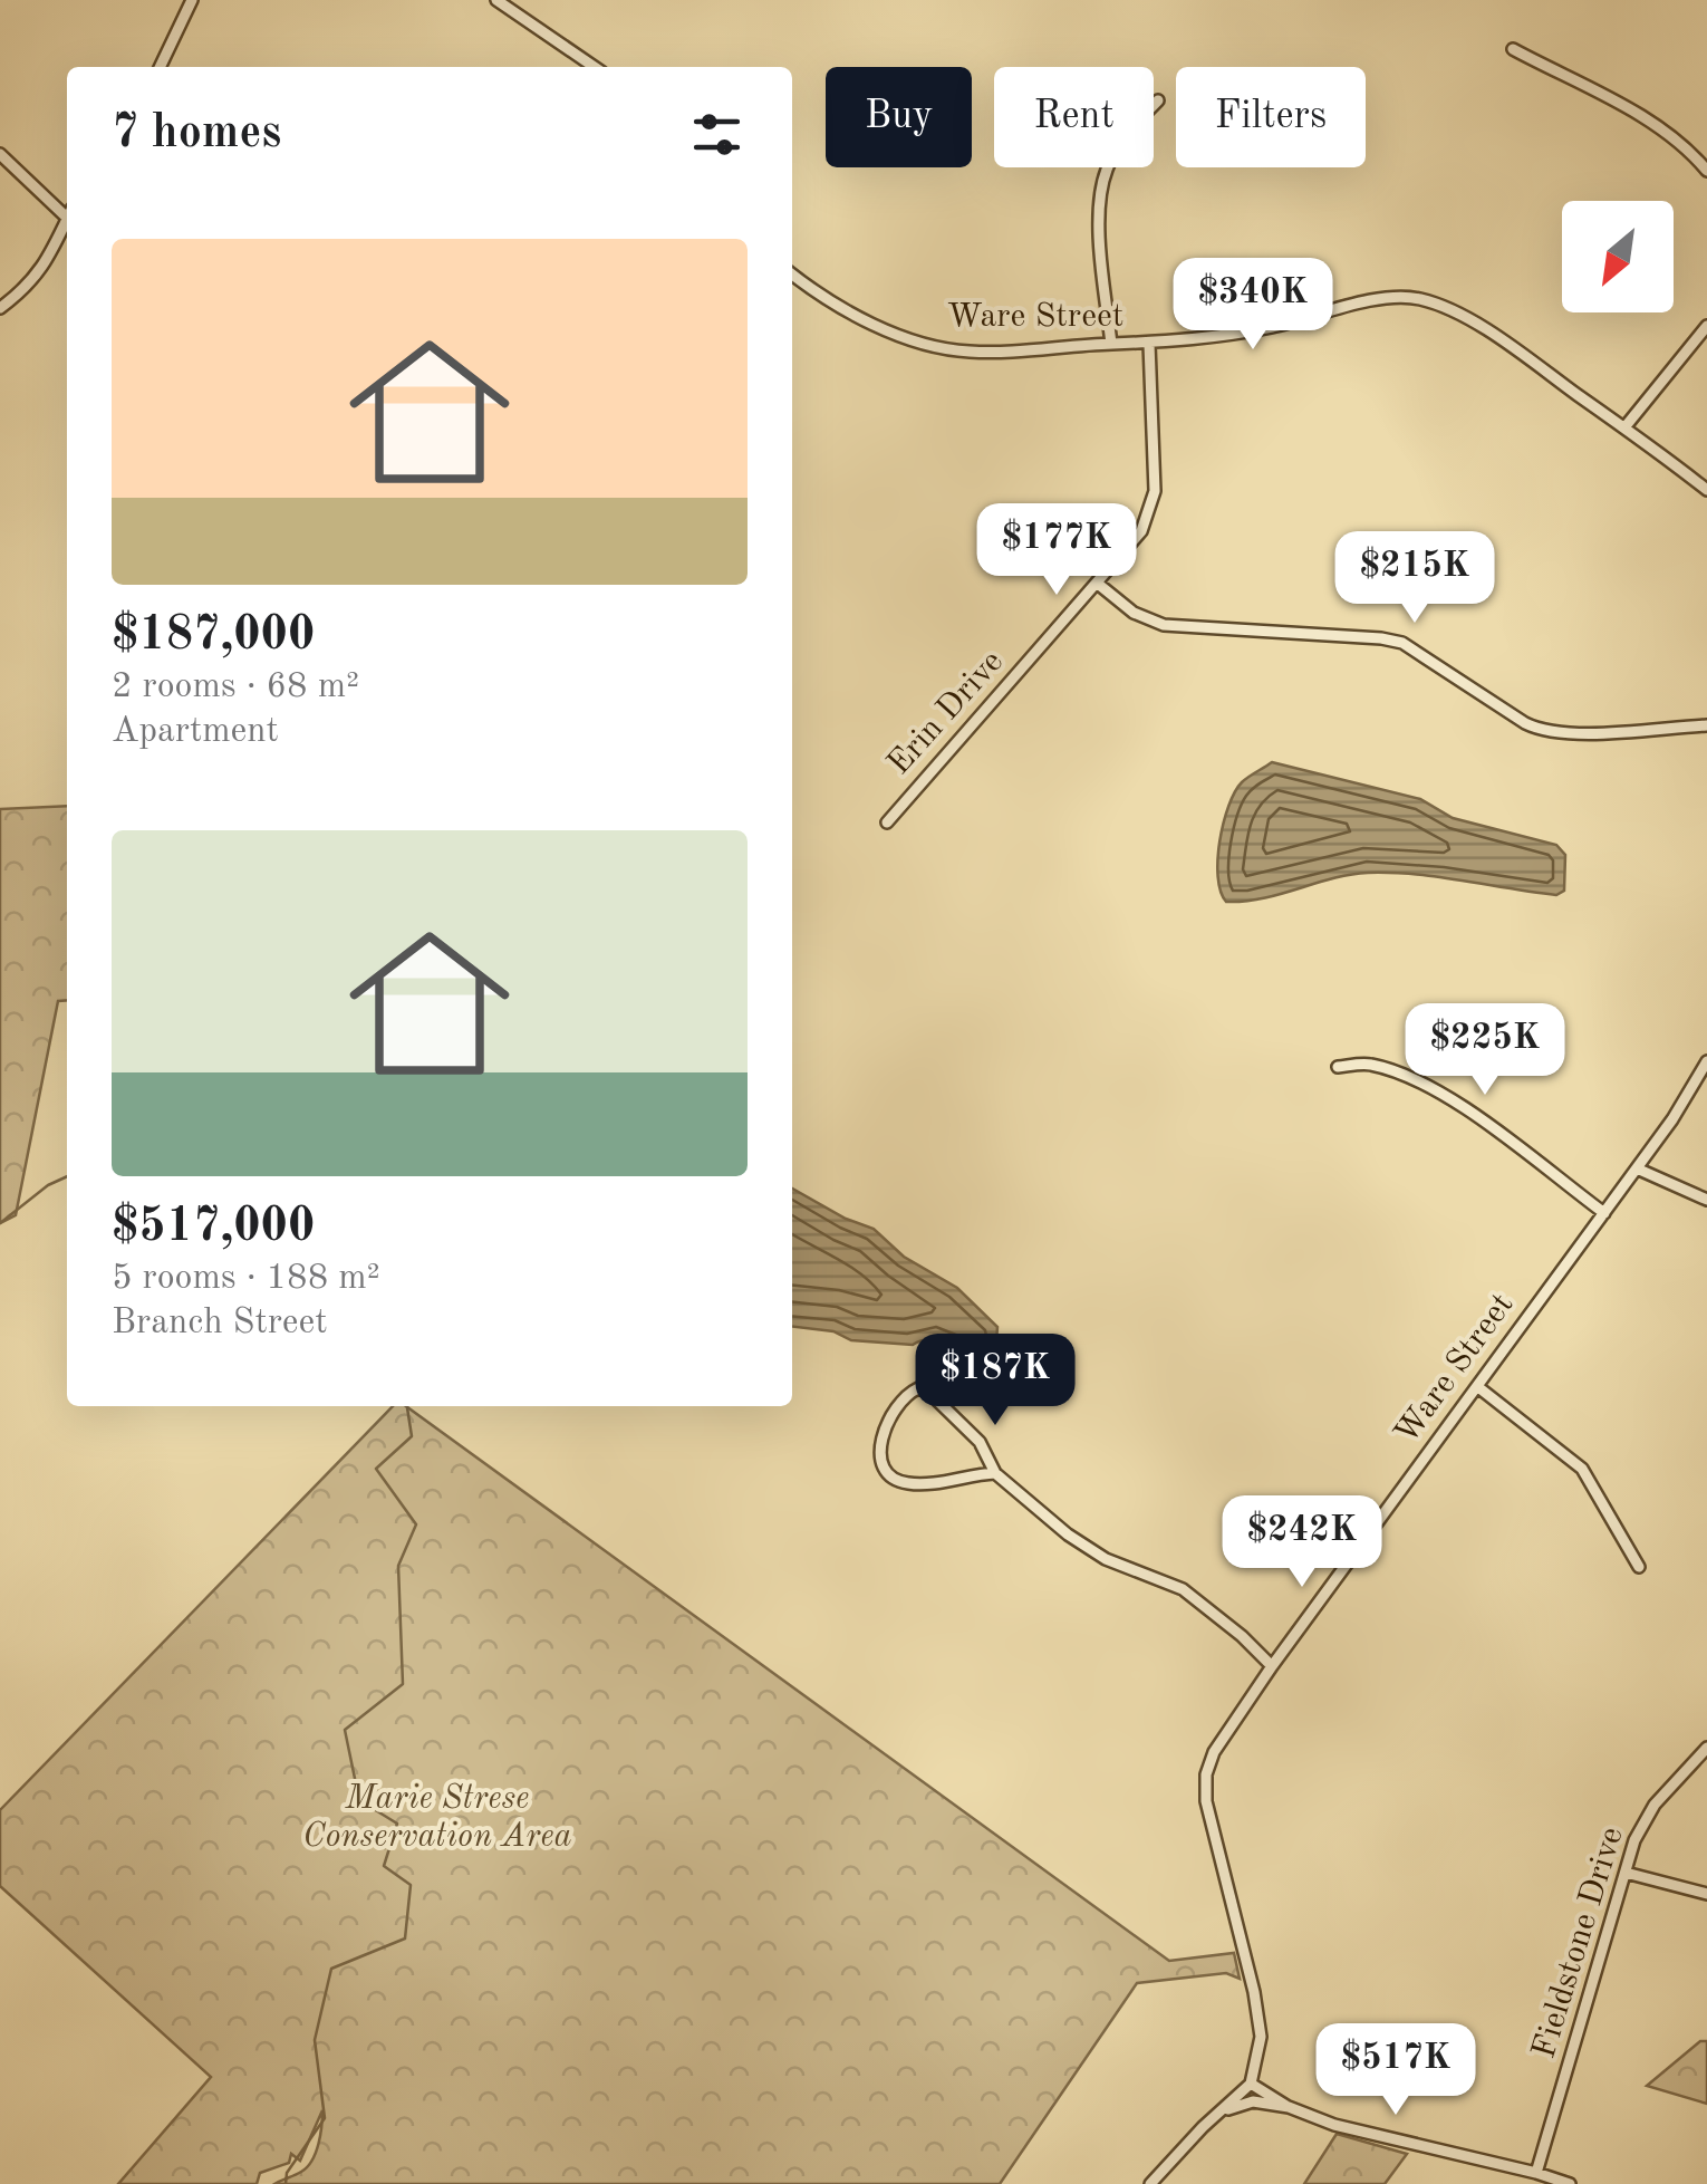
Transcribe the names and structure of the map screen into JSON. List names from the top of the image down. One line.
{"streets":{"street":["Ware Street","Erin Drive","Fieldstone Drive"]},"crossings":[["Ware Street","Erin Drive"]],"parks":["Marie Strese Conservation Area"],"north":"bottom left","page":{"chip":["Buy","Rent","Filters"],"heading":"7 homes","list":[{"name":"$187,000","note":"2 rooms · 68 m² · Apartment"},{"name":"$517,000","note":"5 rooms · 188 m² · Branch Street"}],"price":["$340K","$177K","$215K","$225K","$187K","$242K","$517K"]}}
